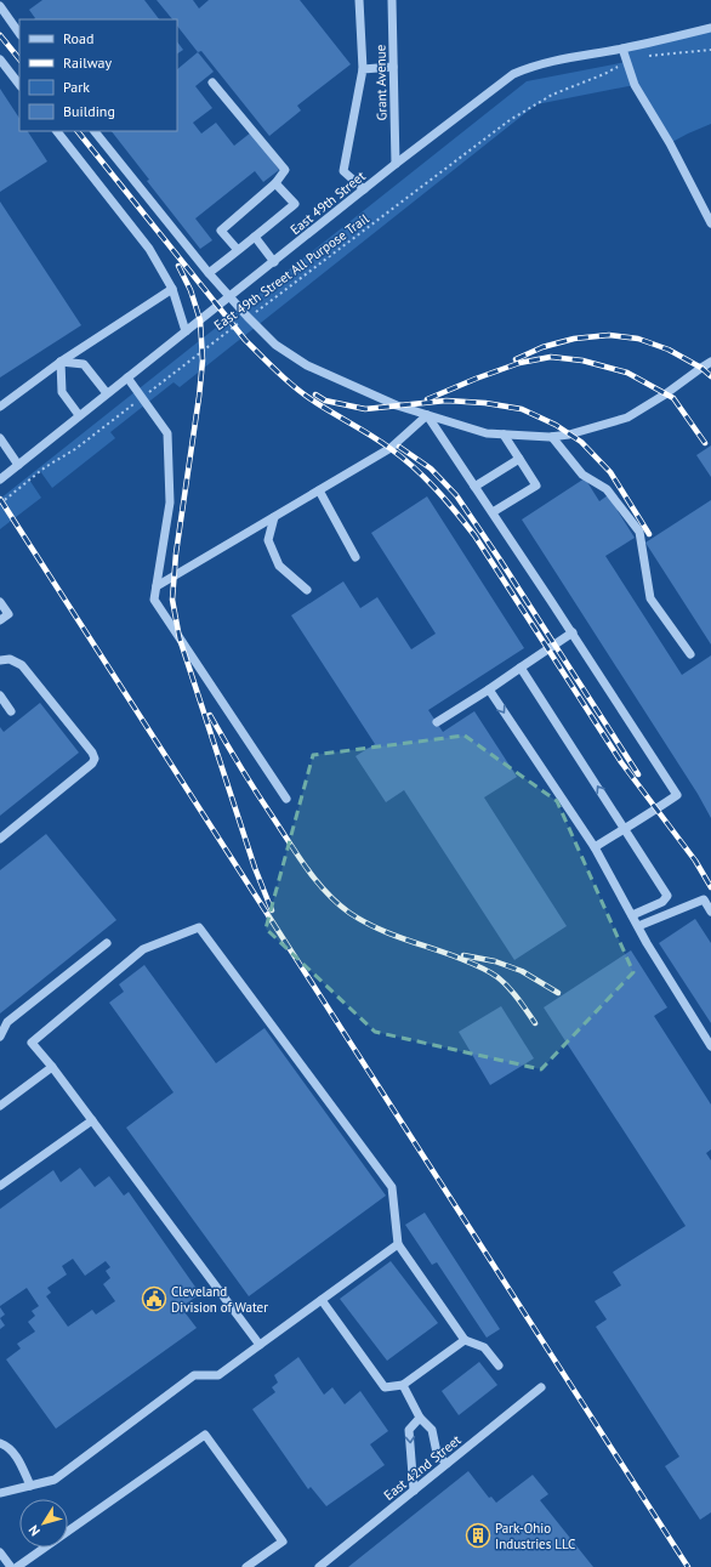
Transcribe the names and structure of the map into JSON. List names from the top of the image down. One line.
{"streets":{"street":["Grant Avenue","East 49th Street","East 42nd Street"],"path":["East 49th Street All Purpose Trail"]},"crossings":[["Grant Avenue","East 49th Street"]],"places":{"public building":["Cleveland Division of Water"],"building":["Park-Ohio Industries LLC"]},"legend":["Road","Railway","Park","Building"],"north":"bottom left"}
